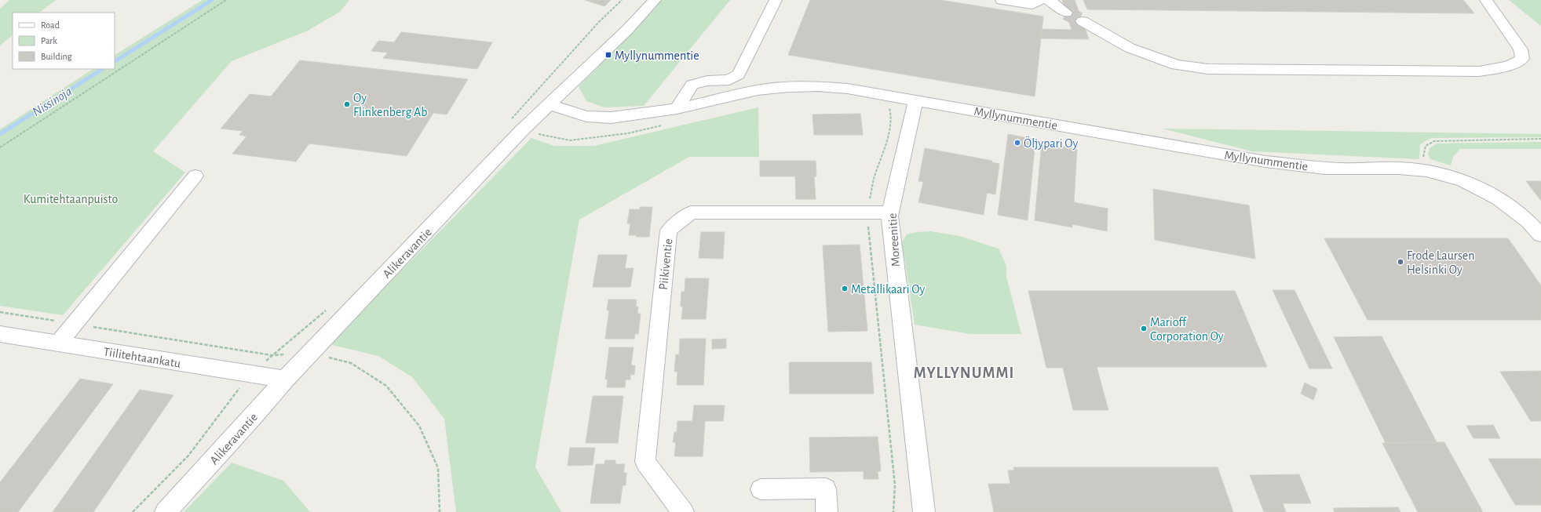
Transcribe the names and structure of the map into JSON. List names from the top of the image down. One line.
{"streets":{"street":["Myllynummentie","Moreenitie","Alikeravantie","Piikiventie","Tiilitehtaankatu"]},"crossings":[["Myllynummentie","Moreenitie"],["Myllynummentie","Alikeravantie"],["Moreenitie","Piikiventie"],["Alikeravantie","Tiilitehtaankatu"]],"districts":["MYLLYNUMMI"],"water":["Nissinoja"],"parks":["Kumitehtaanpuisto"],"places":{"transit":["Myllynummentie"],"other":["Oy Flinkenberg Ab","Öljypari Oy","Frode Laursen Helsinki Oy","Metallikaari Oy","Marioff Corporation Oy"]},"legend":["Road","Park","Building"]}
